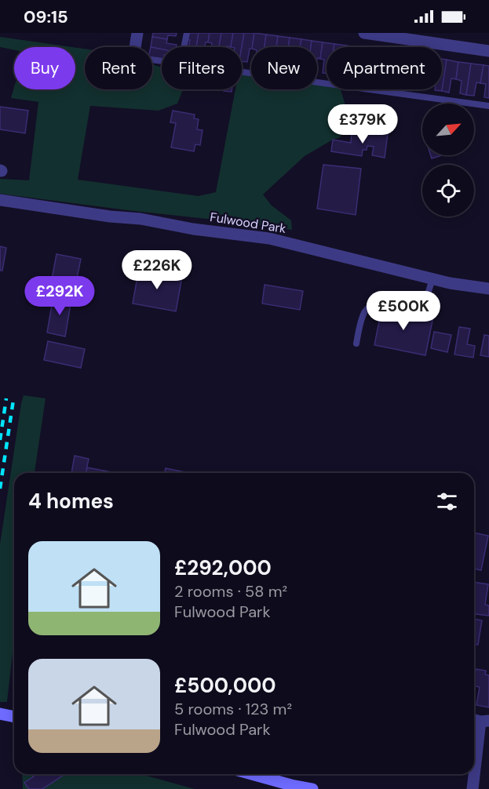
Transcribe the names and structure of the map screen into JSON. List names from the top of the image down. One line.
{"streets":{"street":["Fulwood Park"]},"north":"top right","page":{"status":"09:15","chip":["Buy","Rent","Filters","New","Apartment"],"price":["£379K","£226K","£292K","£500K"],"heading":"4 homes","list":[{"name":"£292,000","note":"2 rooms · 58 m² · Fulwood Park"},{"name":"£500,000","note":"5 rooms · 123 m² · Fulwood Park"}]}}
